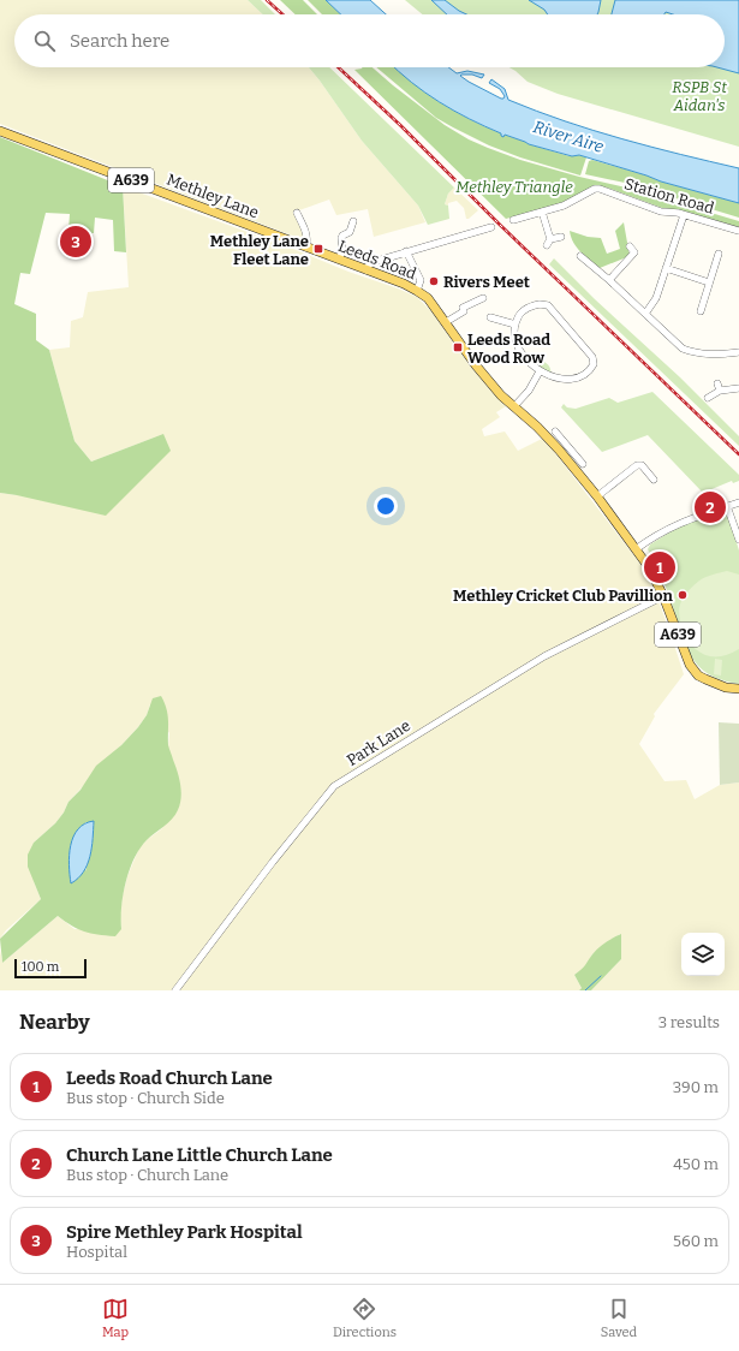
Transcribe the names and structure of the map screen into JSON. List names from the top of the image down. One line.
{"streets":{"main road":["A639","Methley Lane","Leeds Road"],"street":["Station Road","Park Lane"]},"crossings":[["A639","Leeds Road"],["A639","Park Lane"],["Methley Lane","Leeds Road"]],"water":["River Aire"],"parks":["RSPB St Aidan's","Methley Triangle"],"places":{"transit":["Methley Lane Fleet Lane","Leeds Road Wood Row"],"other":["Rivers Meet","Methley Cricket Club Pavillion"]},"scale_bar":"100 m","page":{"search":"Search here","pins":["3","2","1"],"scale":"100 m","heading":["Nearby","3 results"],"list":[{"mark":"1","name":"Leeds Road Church Lane","note":"Bus stop · Church Side","value":"390 m"},{"mark":"2","name":"Church Lane Little Church Lane","note":"Bus stop · Church Lane","value":"450 m"},{"mark":"3","name":"Spire Methley Park Hospital","note":"Hospital","value":"560 m"}],"nav":["Map","Directions","Saved"]}}
